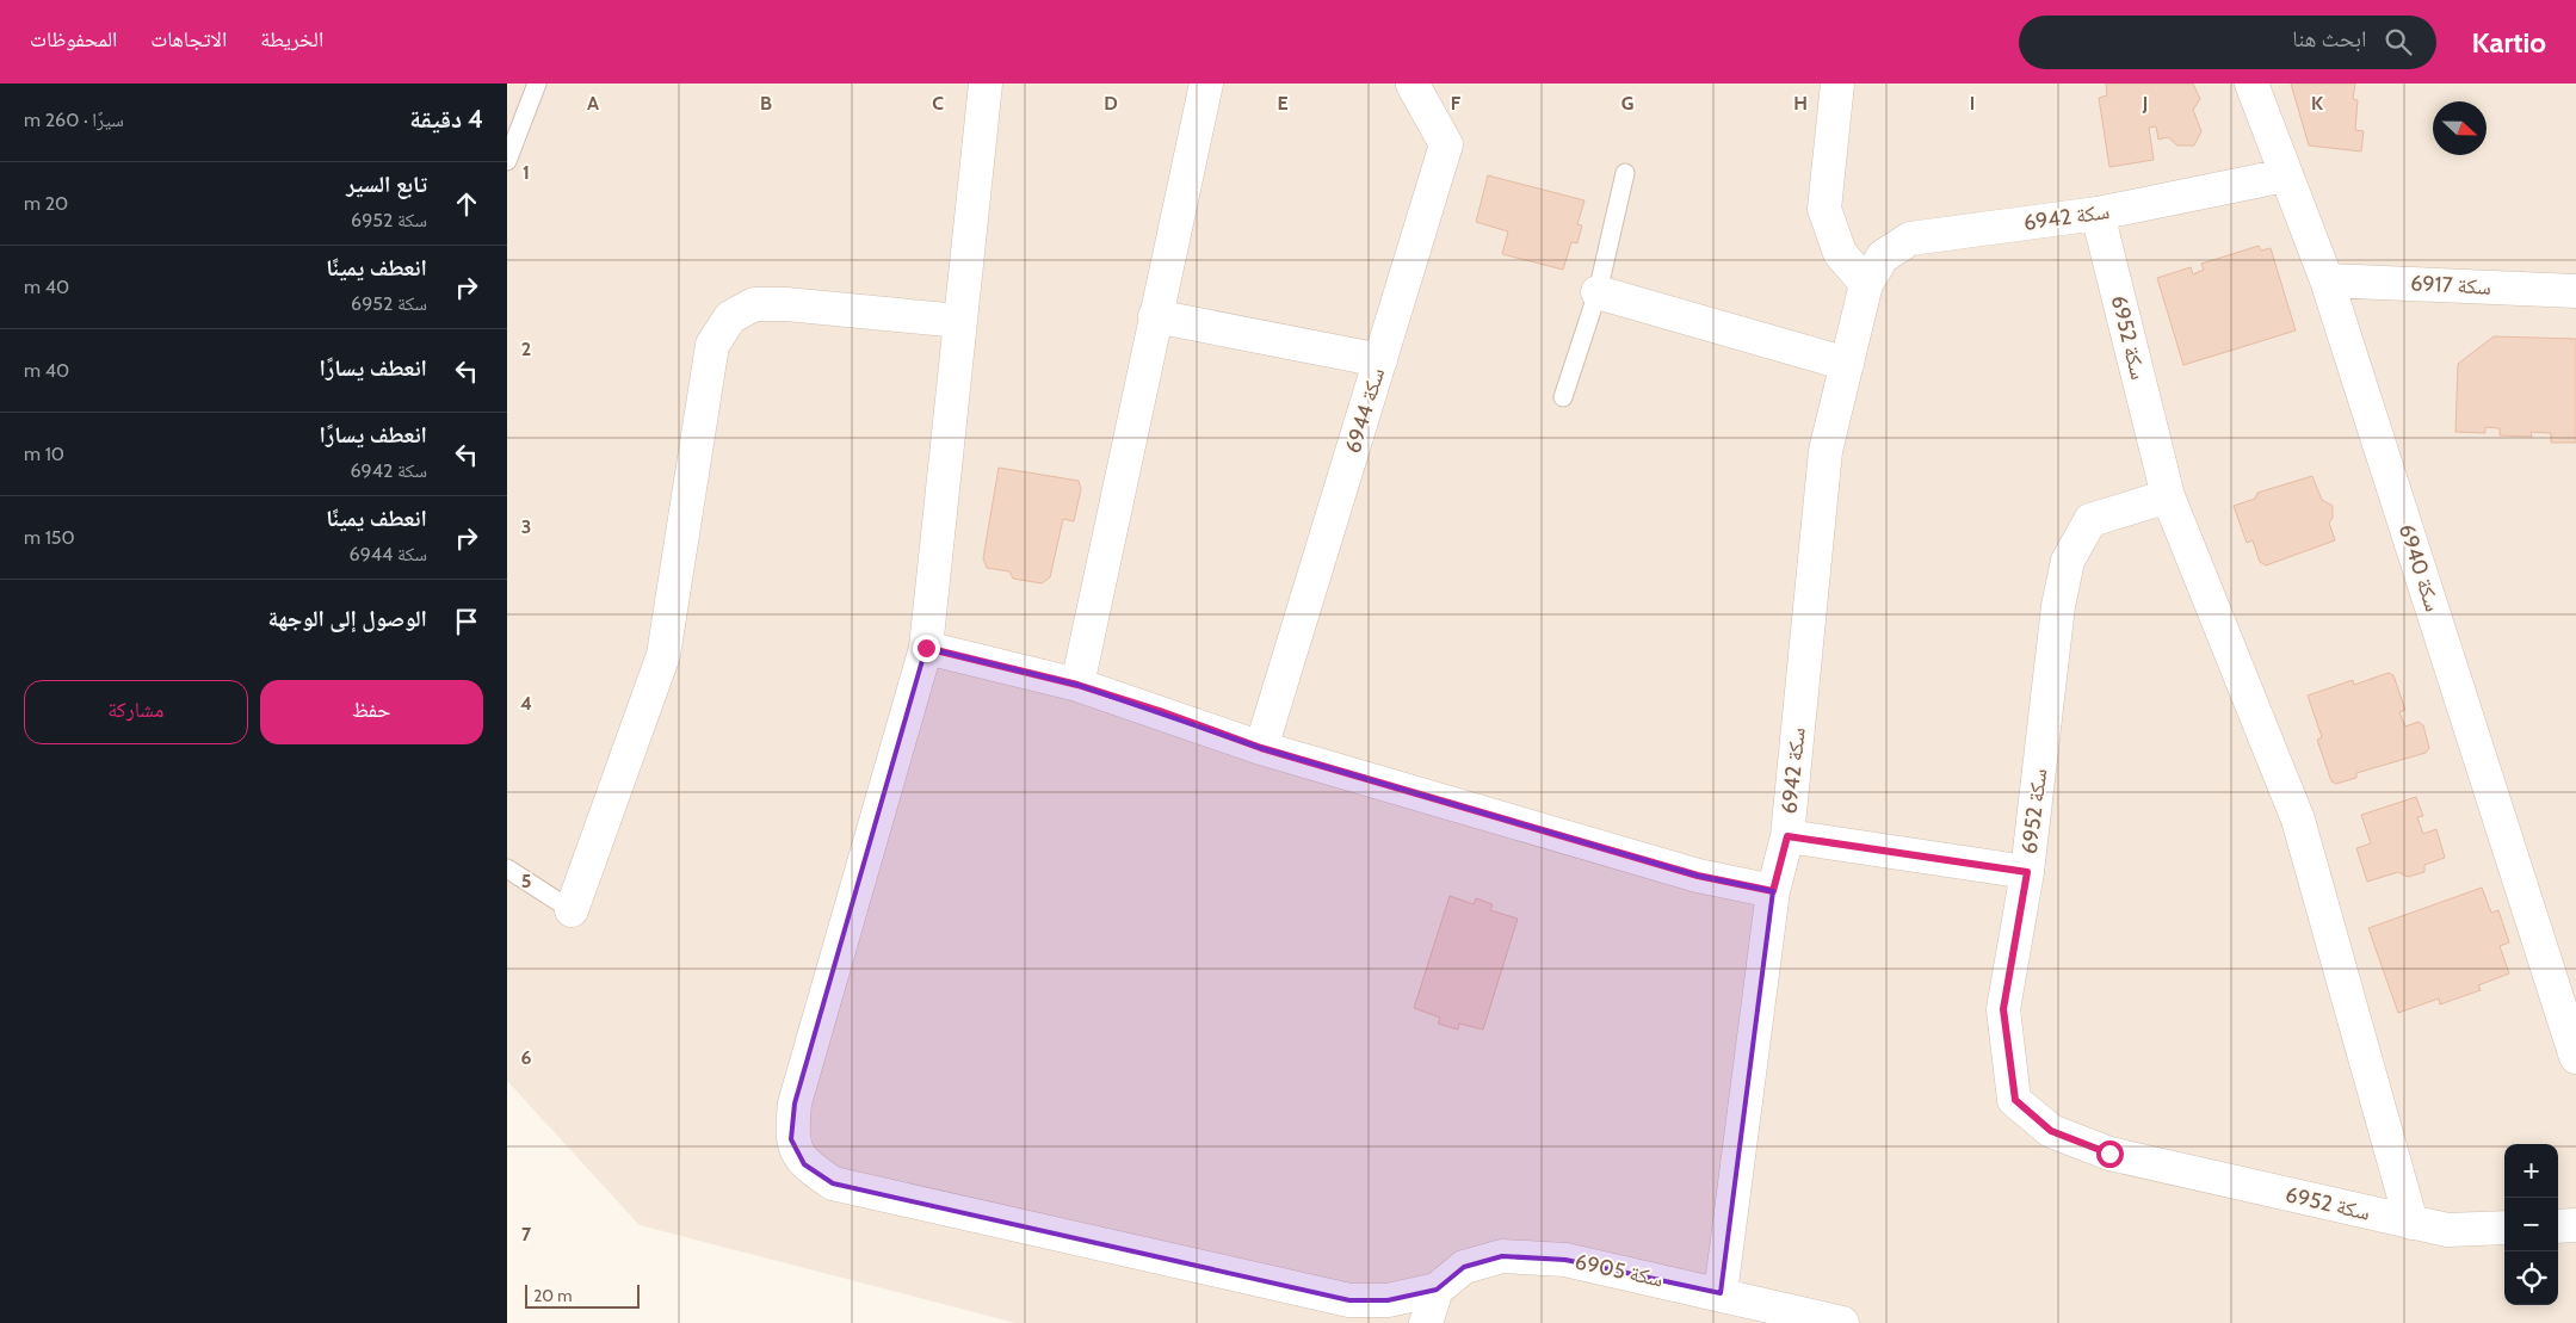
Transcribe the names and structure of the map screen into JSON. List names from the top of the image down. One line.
{"streets":{"street":["سكة 6942","سكة 6917","سكة 6952","سكة 6944","سكة 6940","سكة 6905"]},"crossings":[["سكة 6942","سكة 6952"],["سكة 6942","سكة 6940"],["سكة 6942","سكة 6905"],["سكة 6917","سكة 6940"]],"scale_bar":"20 m","north":"right","page":{"header":"Kartio","search":"ابحث هنا","nav":["الخريطة","الاتجاهات","المحفوظات"],"heading":["4 دقيقة","سيرًا · 260 m"],"list":[["تابع السير","سكة 6952","20 m"],["انعطف يمينًا","سكة 6952","40 m"],["انعطف يسارًا","40 m"],["انعطف يسارًا","سكة 6942","10 m"],["انعطف يمينًا","سكة 6944","150 m"],"الوصول إلى الوجهة"],"buttons":["حفظ","مشاركة"],"map_buttons":["+","−"],"scale":"20 m"},"grid":{"columns":["A","B","C","D","E","F","G","H","I","J","K"],"rows":["1","2","3","4","5","6","7"]}}
